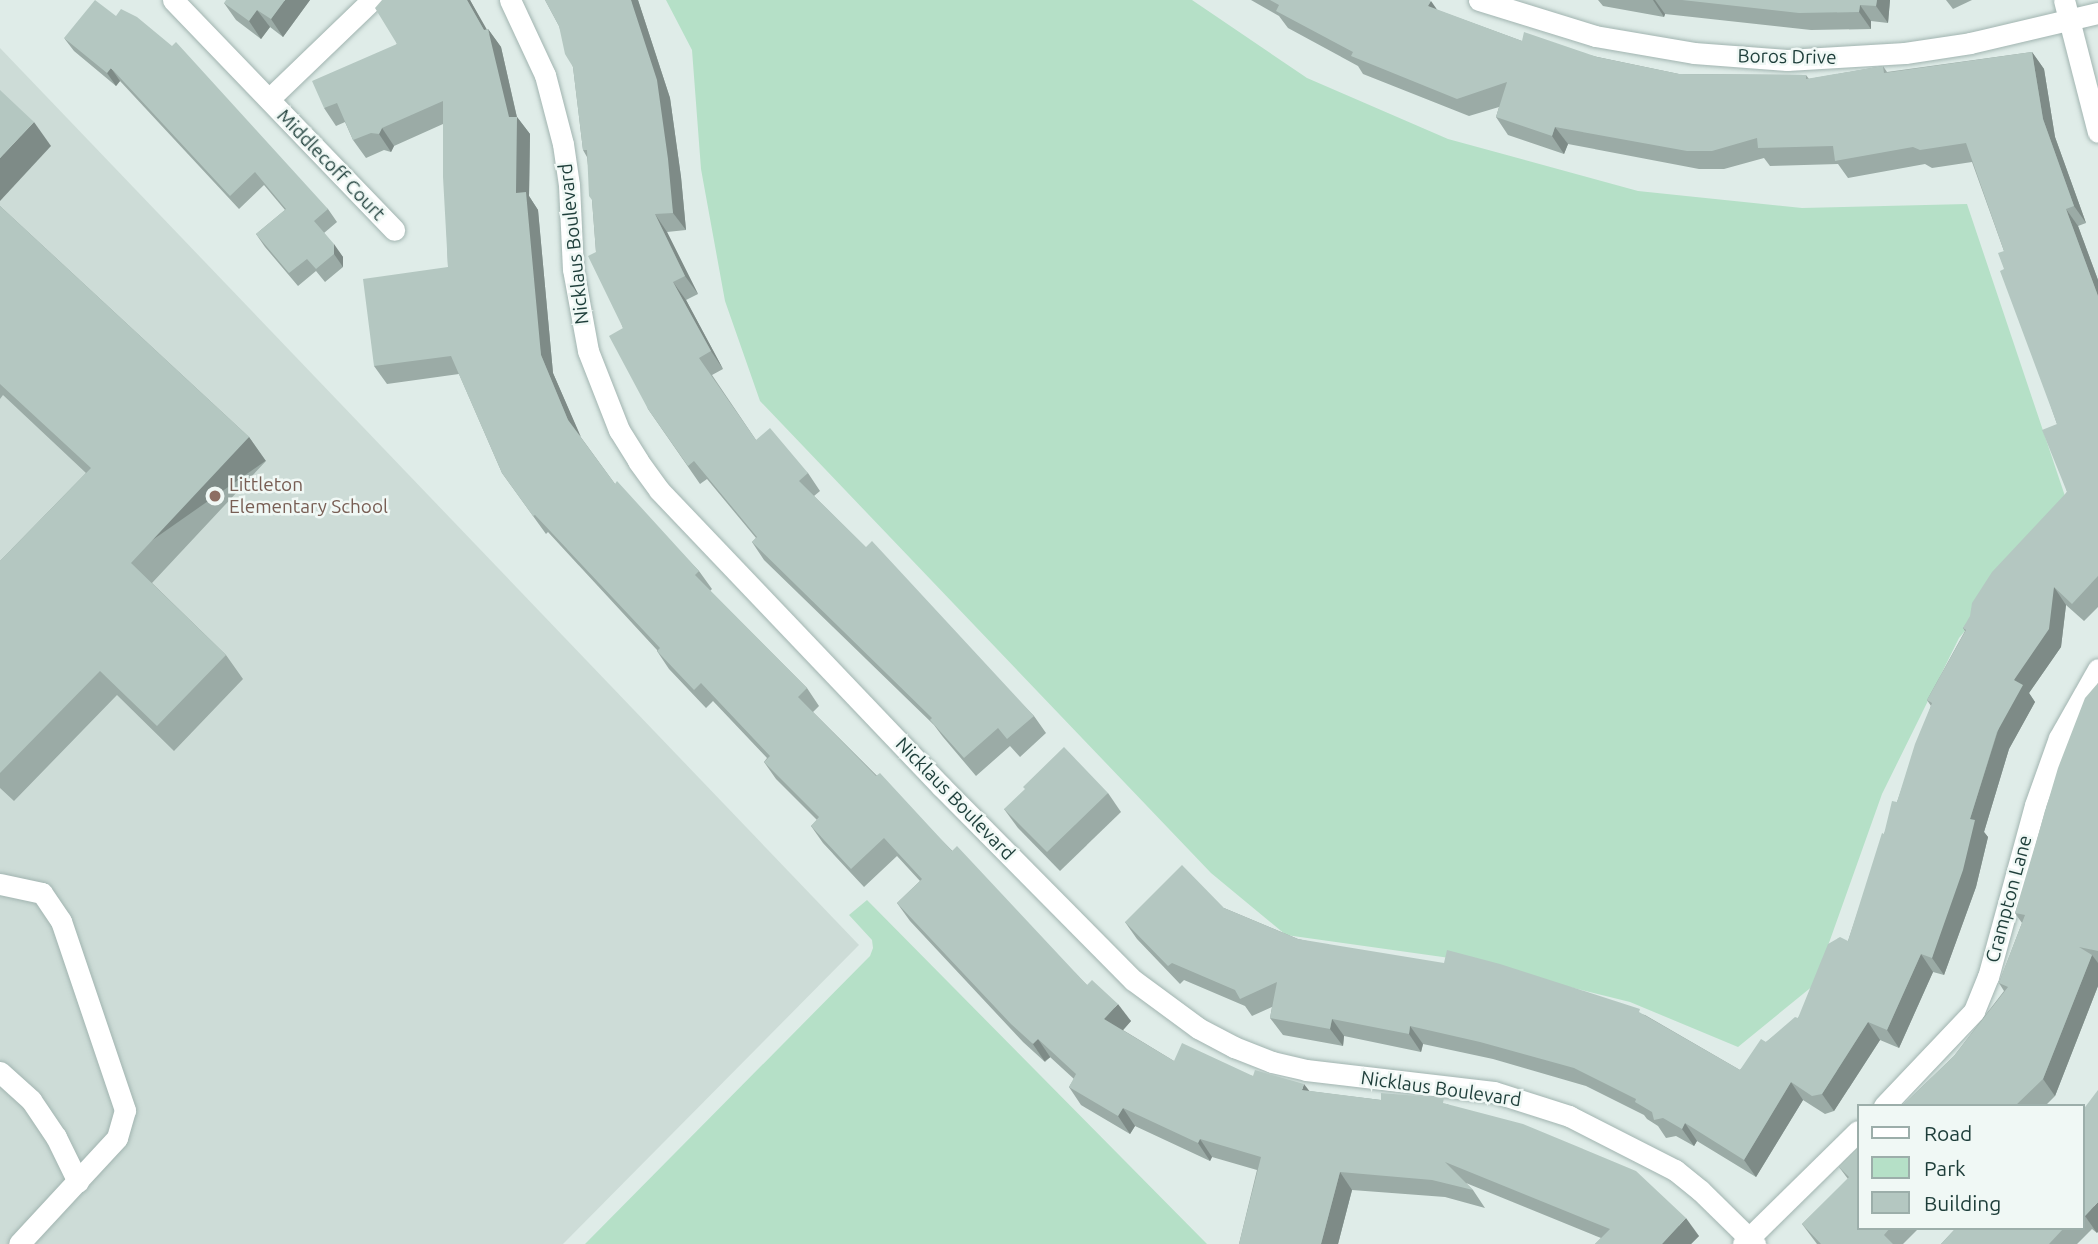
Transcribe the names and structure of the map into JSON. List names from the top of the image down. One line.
{"streets":{"street":["Boros Drive","Middlecoff Court","Nicklaus Boulevard","Crampton Lane"]},"places":["Littleton Elementary School"],"legend":["Road","Park","Building"]}
